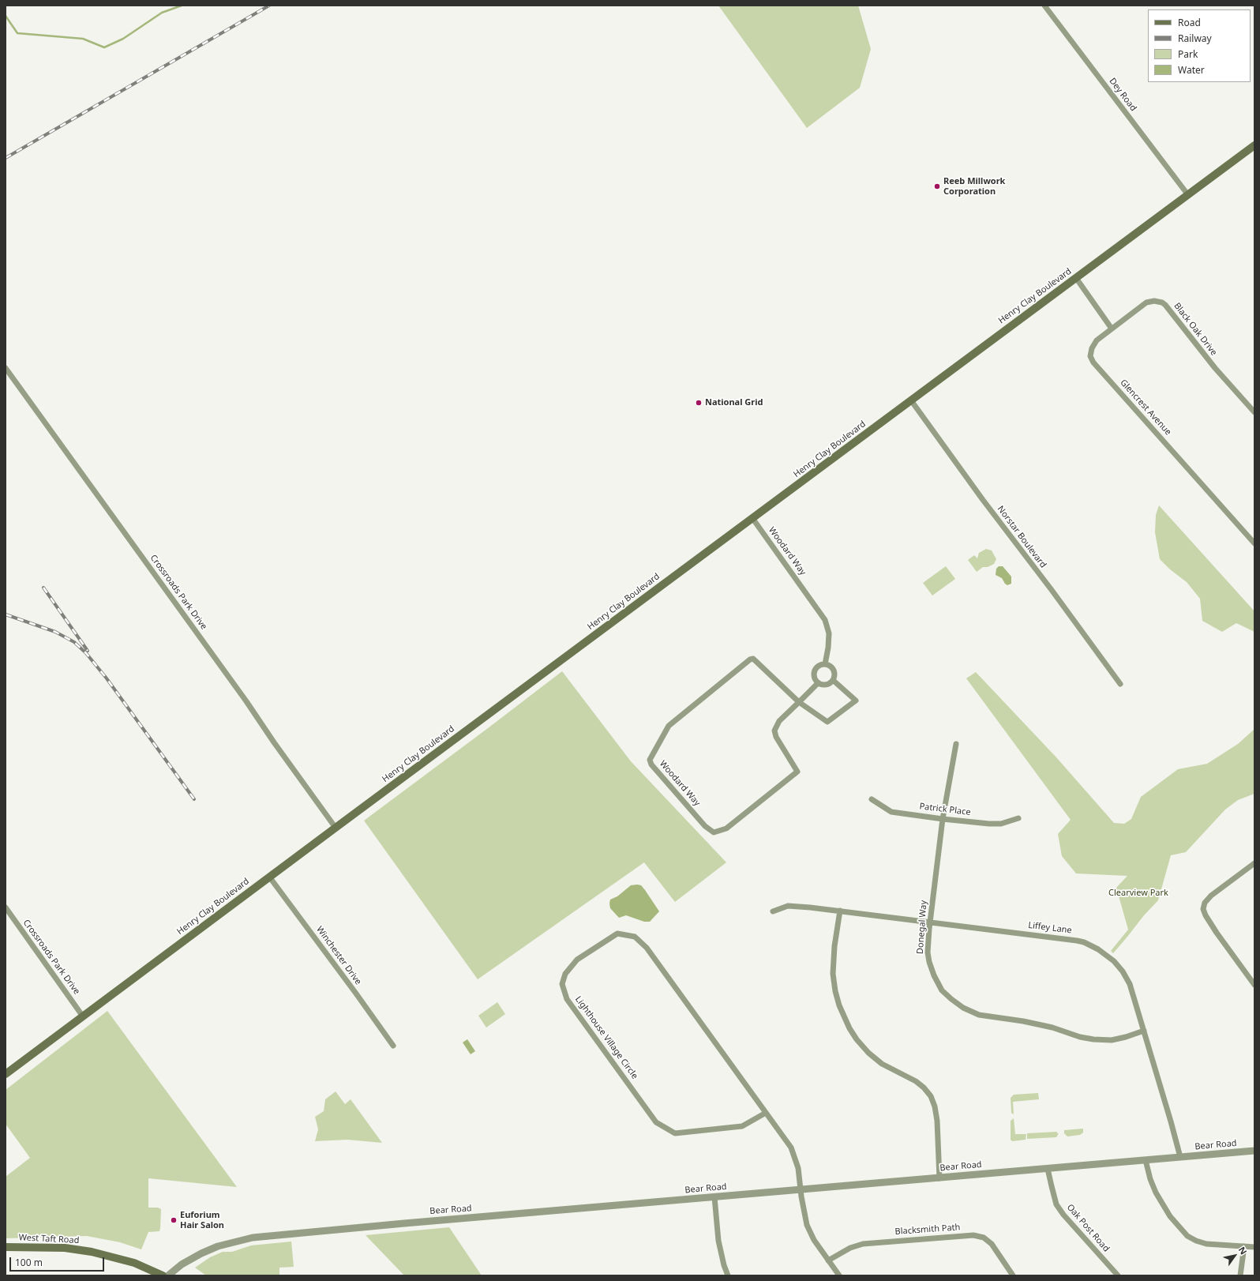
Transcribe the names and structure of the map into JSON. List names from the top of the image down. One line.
{"streets":{"main road":["Henry Clay Boulevard","West Taft Road"],"street":["Dey Road","Black Oak Drive","Glencrest Avenue","Norstar Boulevard","Woodard Way","Crossroads Park Drive","Patrick Place","Donegal Way","Liffey Lane","Winchester Drive","Lighthouse Village Circle","Bear Road","Oak Post Road","Blacksmith Path"]},"crossings":[["Dey Road","Henry Clay Boulevard"],["Henry Clay Boulevard","Norstar Boulevard"],["Henry Clay Boulevard","Woodard Way"],["Henry Clay Boulevard","Crossroads Park Drive"],["Henry Clay Boulevard","Winchester Drive"],["Black Oak Drive","Glencrest Avenue"],["Patrick Place","Donegal Way"],["Donegal Way","Liffey Lane"],["Liffey Lane","Bear Road"],["Lighthouse Village Circle","Bear Road"],["Lighthouse Village Circle","Blacksmith Path"],["Bear Road","Oak Post Road"]],"parks":["Clearview Park"],"places":["Reeb Millwork Corporation","National Grid","Euforium Hair Salon"],"legend":["Road","Railway","Park","Water"],"scale_bar":"100 m","north":"top right"}
